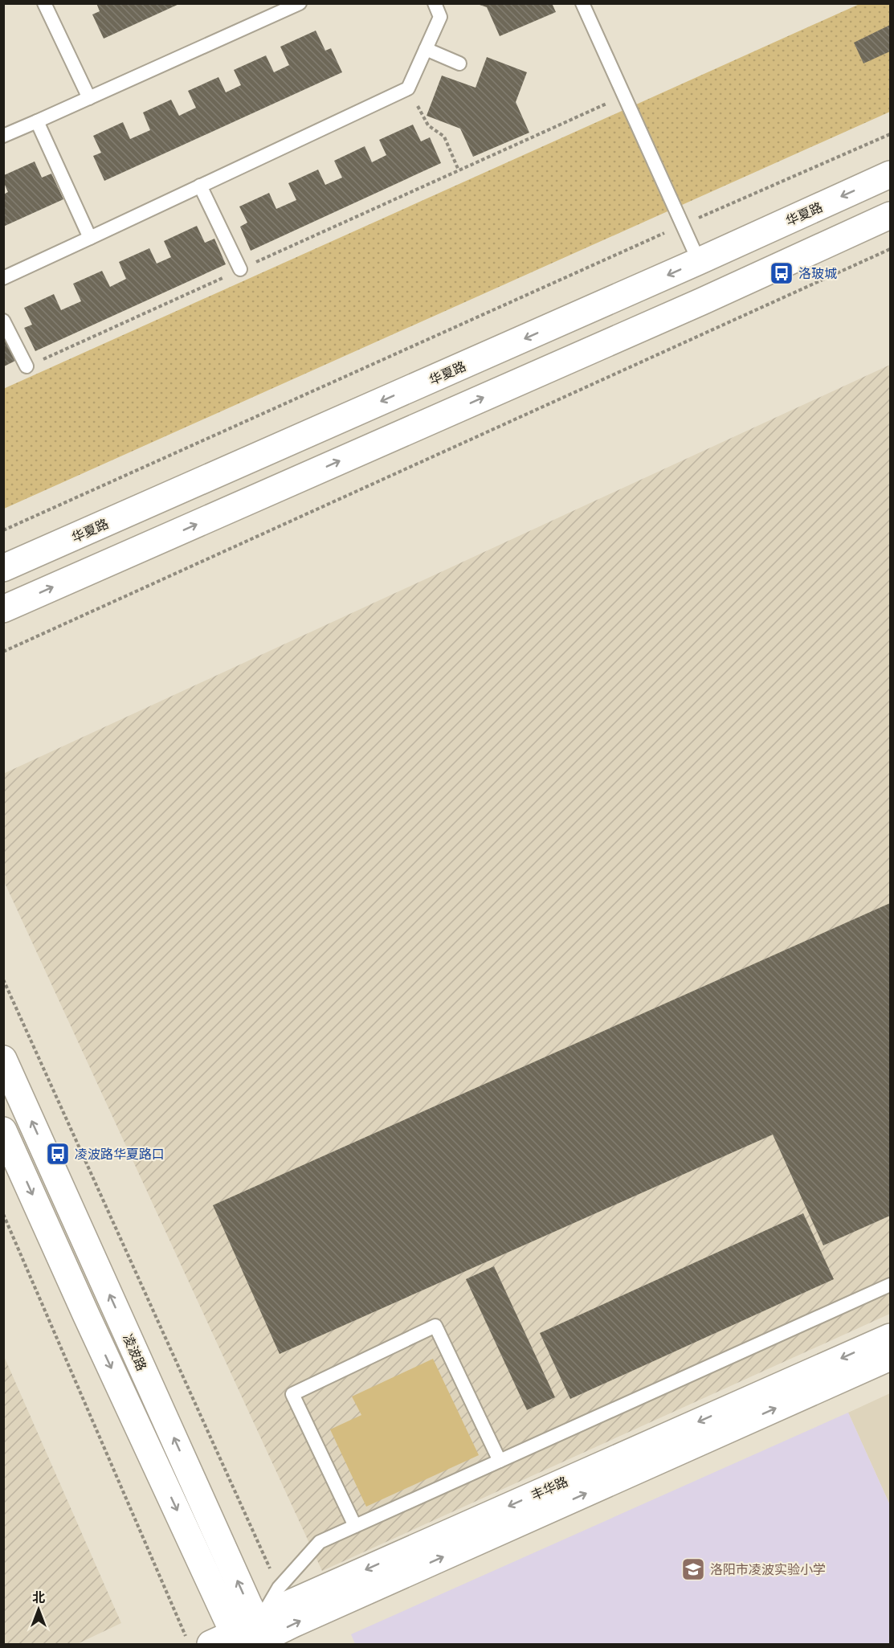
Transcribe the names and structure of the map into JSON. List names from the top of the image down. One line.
{"streets":{"street":["华夏路","凌波路","丰华路"]},"crossings":[["凌波路","丰华路"]],"places":{"bus stop":["洛玻城","凌波路华夏路口"],"school or university":["洛阳市凌波实验小学"]},"north":"top"}
